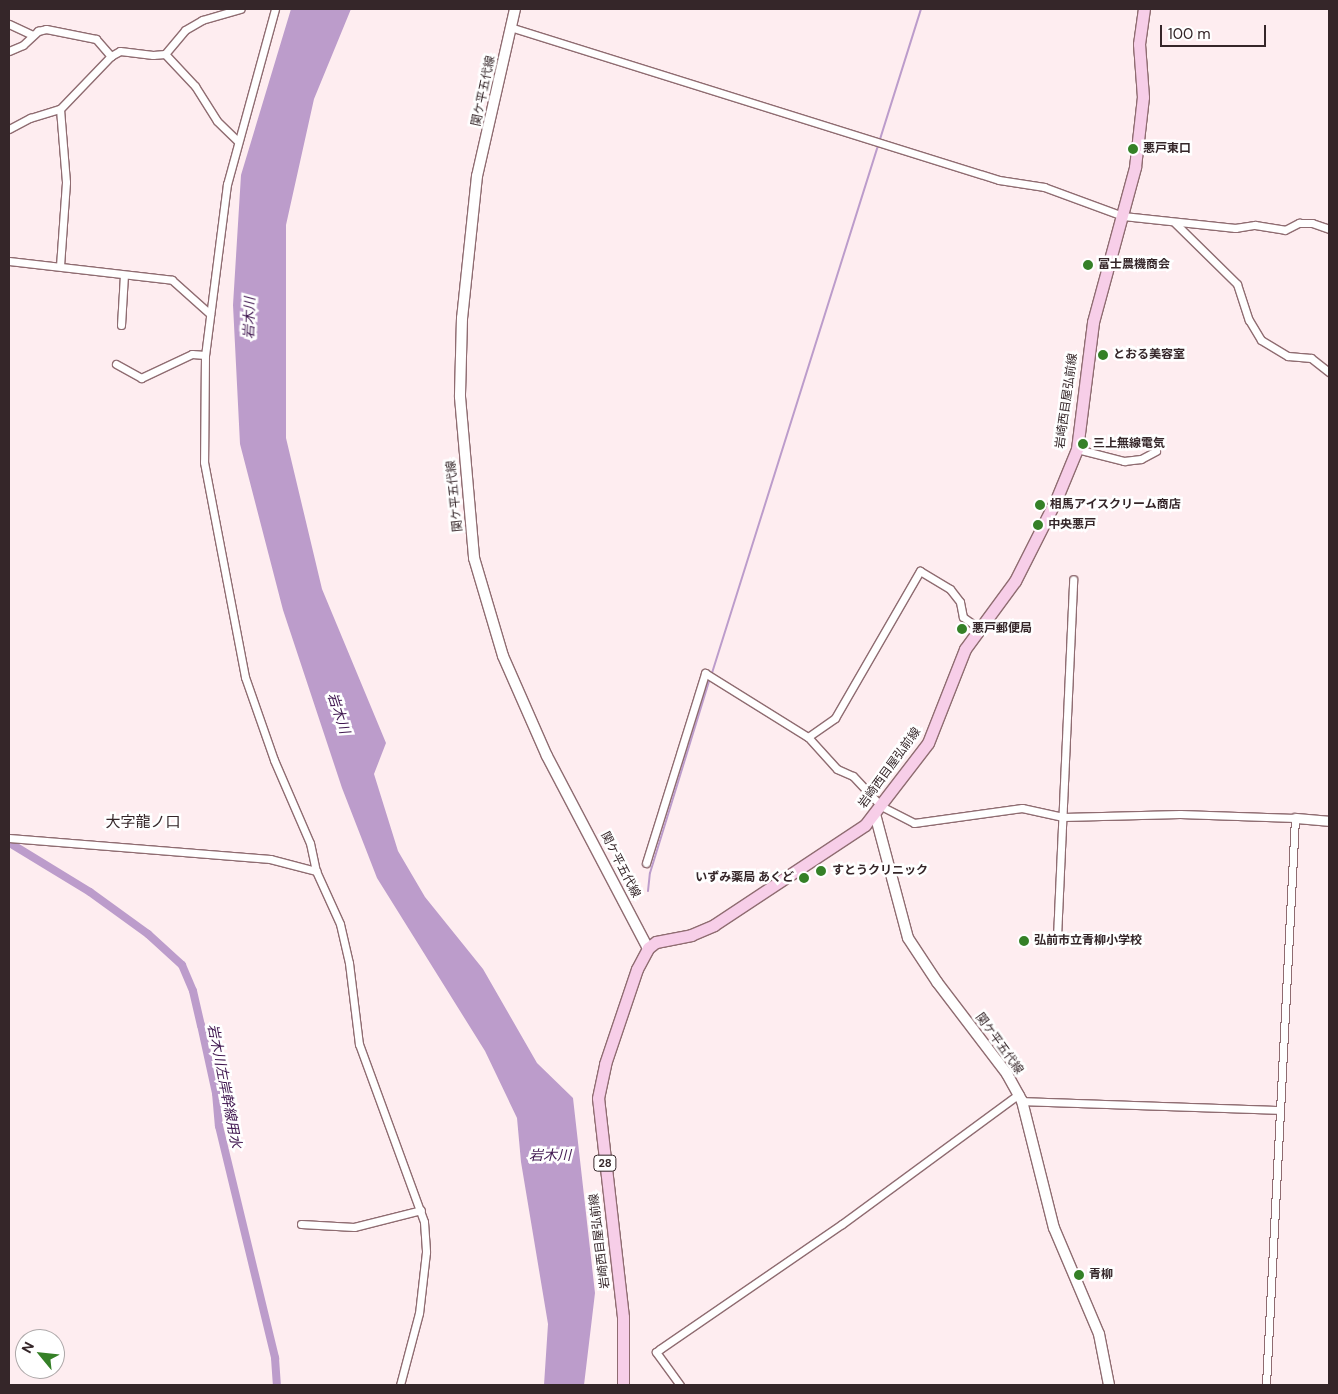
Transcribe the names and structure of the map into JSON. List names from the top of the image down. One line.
{"streets":{"main road":["関ケ平五代線","岩崎西目屋弘前線","28"]},"crossings":[["関ケ平五代線","岩崎西目屋弘前線"]],"districts":["大字龍ノ口"],"water":["岩木川","岩木川左岸幹線用水"],"places":["悪戸東口","富士農機商会","とおる美容室","三上無線電気","相馬アイスクリーム商店","中央悪戸","悪戸郵便局","すとうクリニック","いずみ薬局 あくど","弘前市立青柳小学校","青柳"],"scale_bar":"100 m","north":"top left"}
